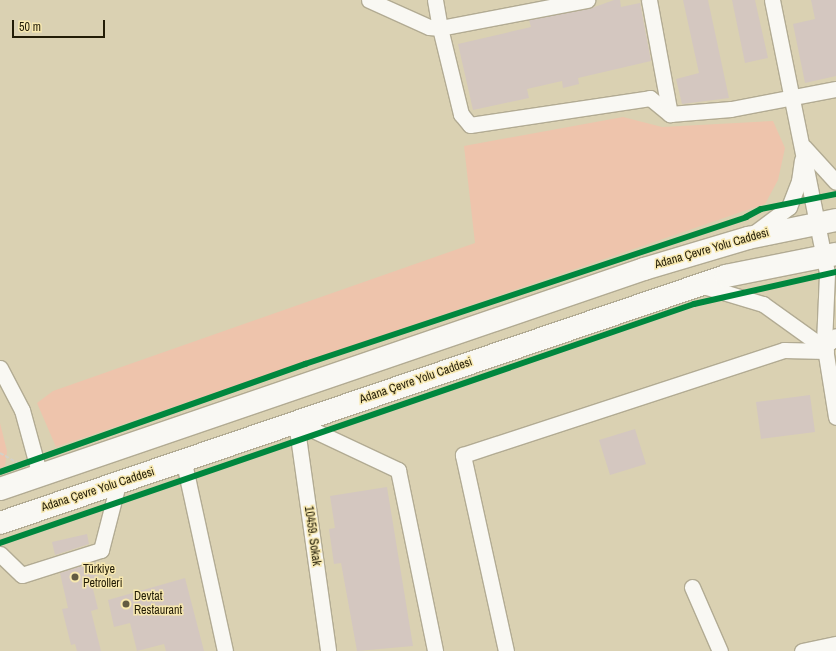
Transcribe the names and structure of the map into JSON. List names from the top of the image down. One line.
{"streets":{"highway":["Adana Çevre Yolu Caddesi"],"street":["10459. Sokak"]},"crossings":[["Adana Çevre Yolu Caddesi","10459. Sokak"]],"places":["Türkiye Petrolleri","Devtat Restaurant"],"scale_bar":"50 m"}
